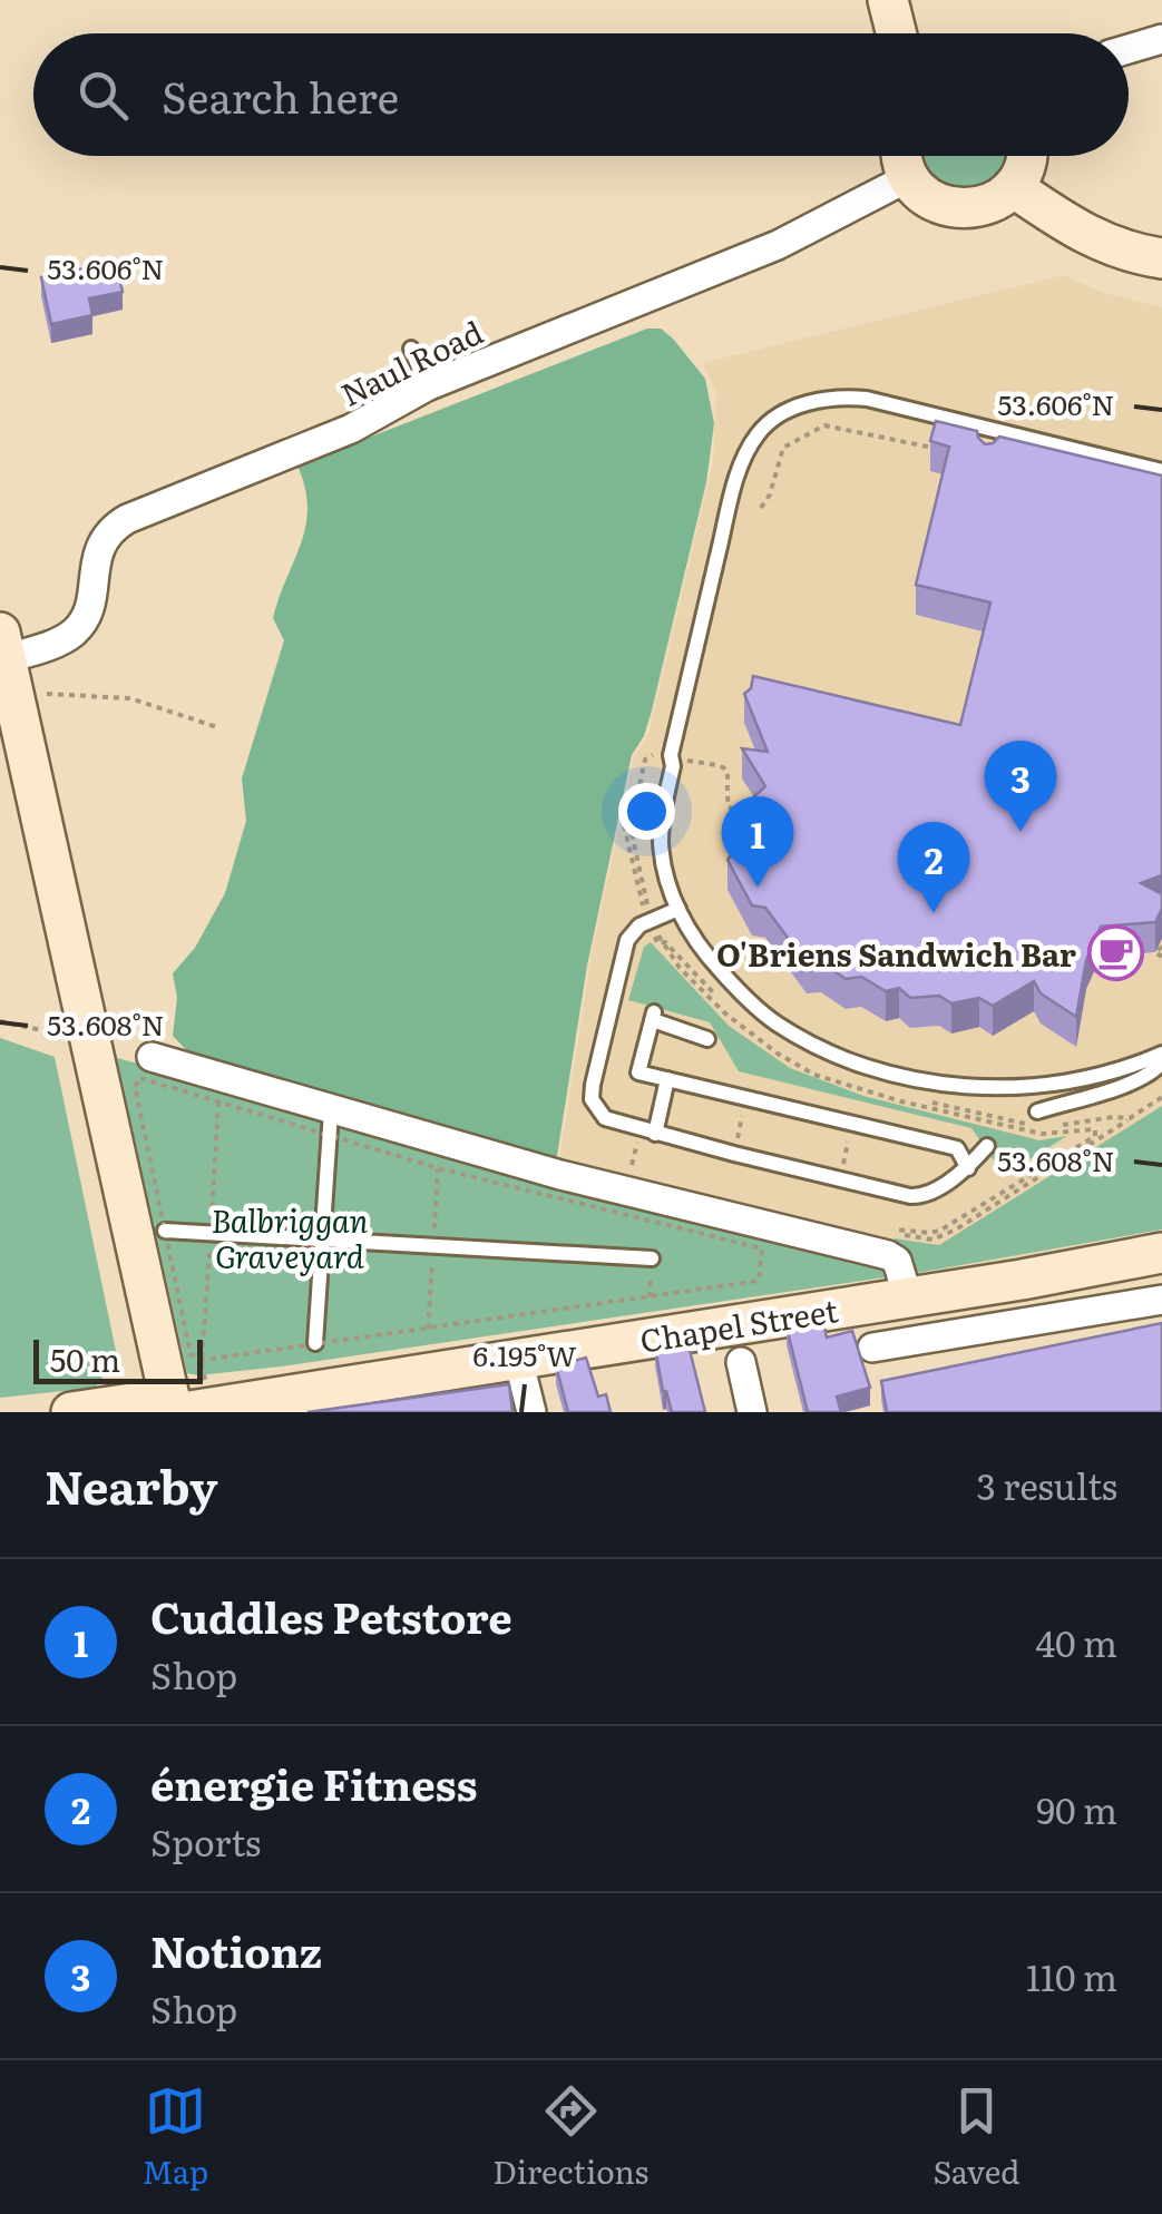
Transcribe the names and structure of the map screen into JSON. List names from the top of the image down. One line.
{"streets":{"street":["Naul Road","Chapel Street"]},"parks":["Balbriggan Graveyard"],"places":{"cafe":["O'Briens Sandwich Bar"]},"scale_bar":"50 m","page":{"search":"Search here","pins":["3","1","2"],"scale":"50 m","heading":["Nearby","3 results"],"list":[{"mark":"1","name":"Cuddles Petstore","note":"Shop","value":"40 m"},{"mark":"2","name":"énergie Fitness","note":"Sports","value":"90 m"},{"mark":"3","name":"Notionz","note":"Shop","value":"110 m"}],"nav":["Map","Directions","Saved"]},"coordinates":["53.606°N","53.608°N","6.195°W"]}
